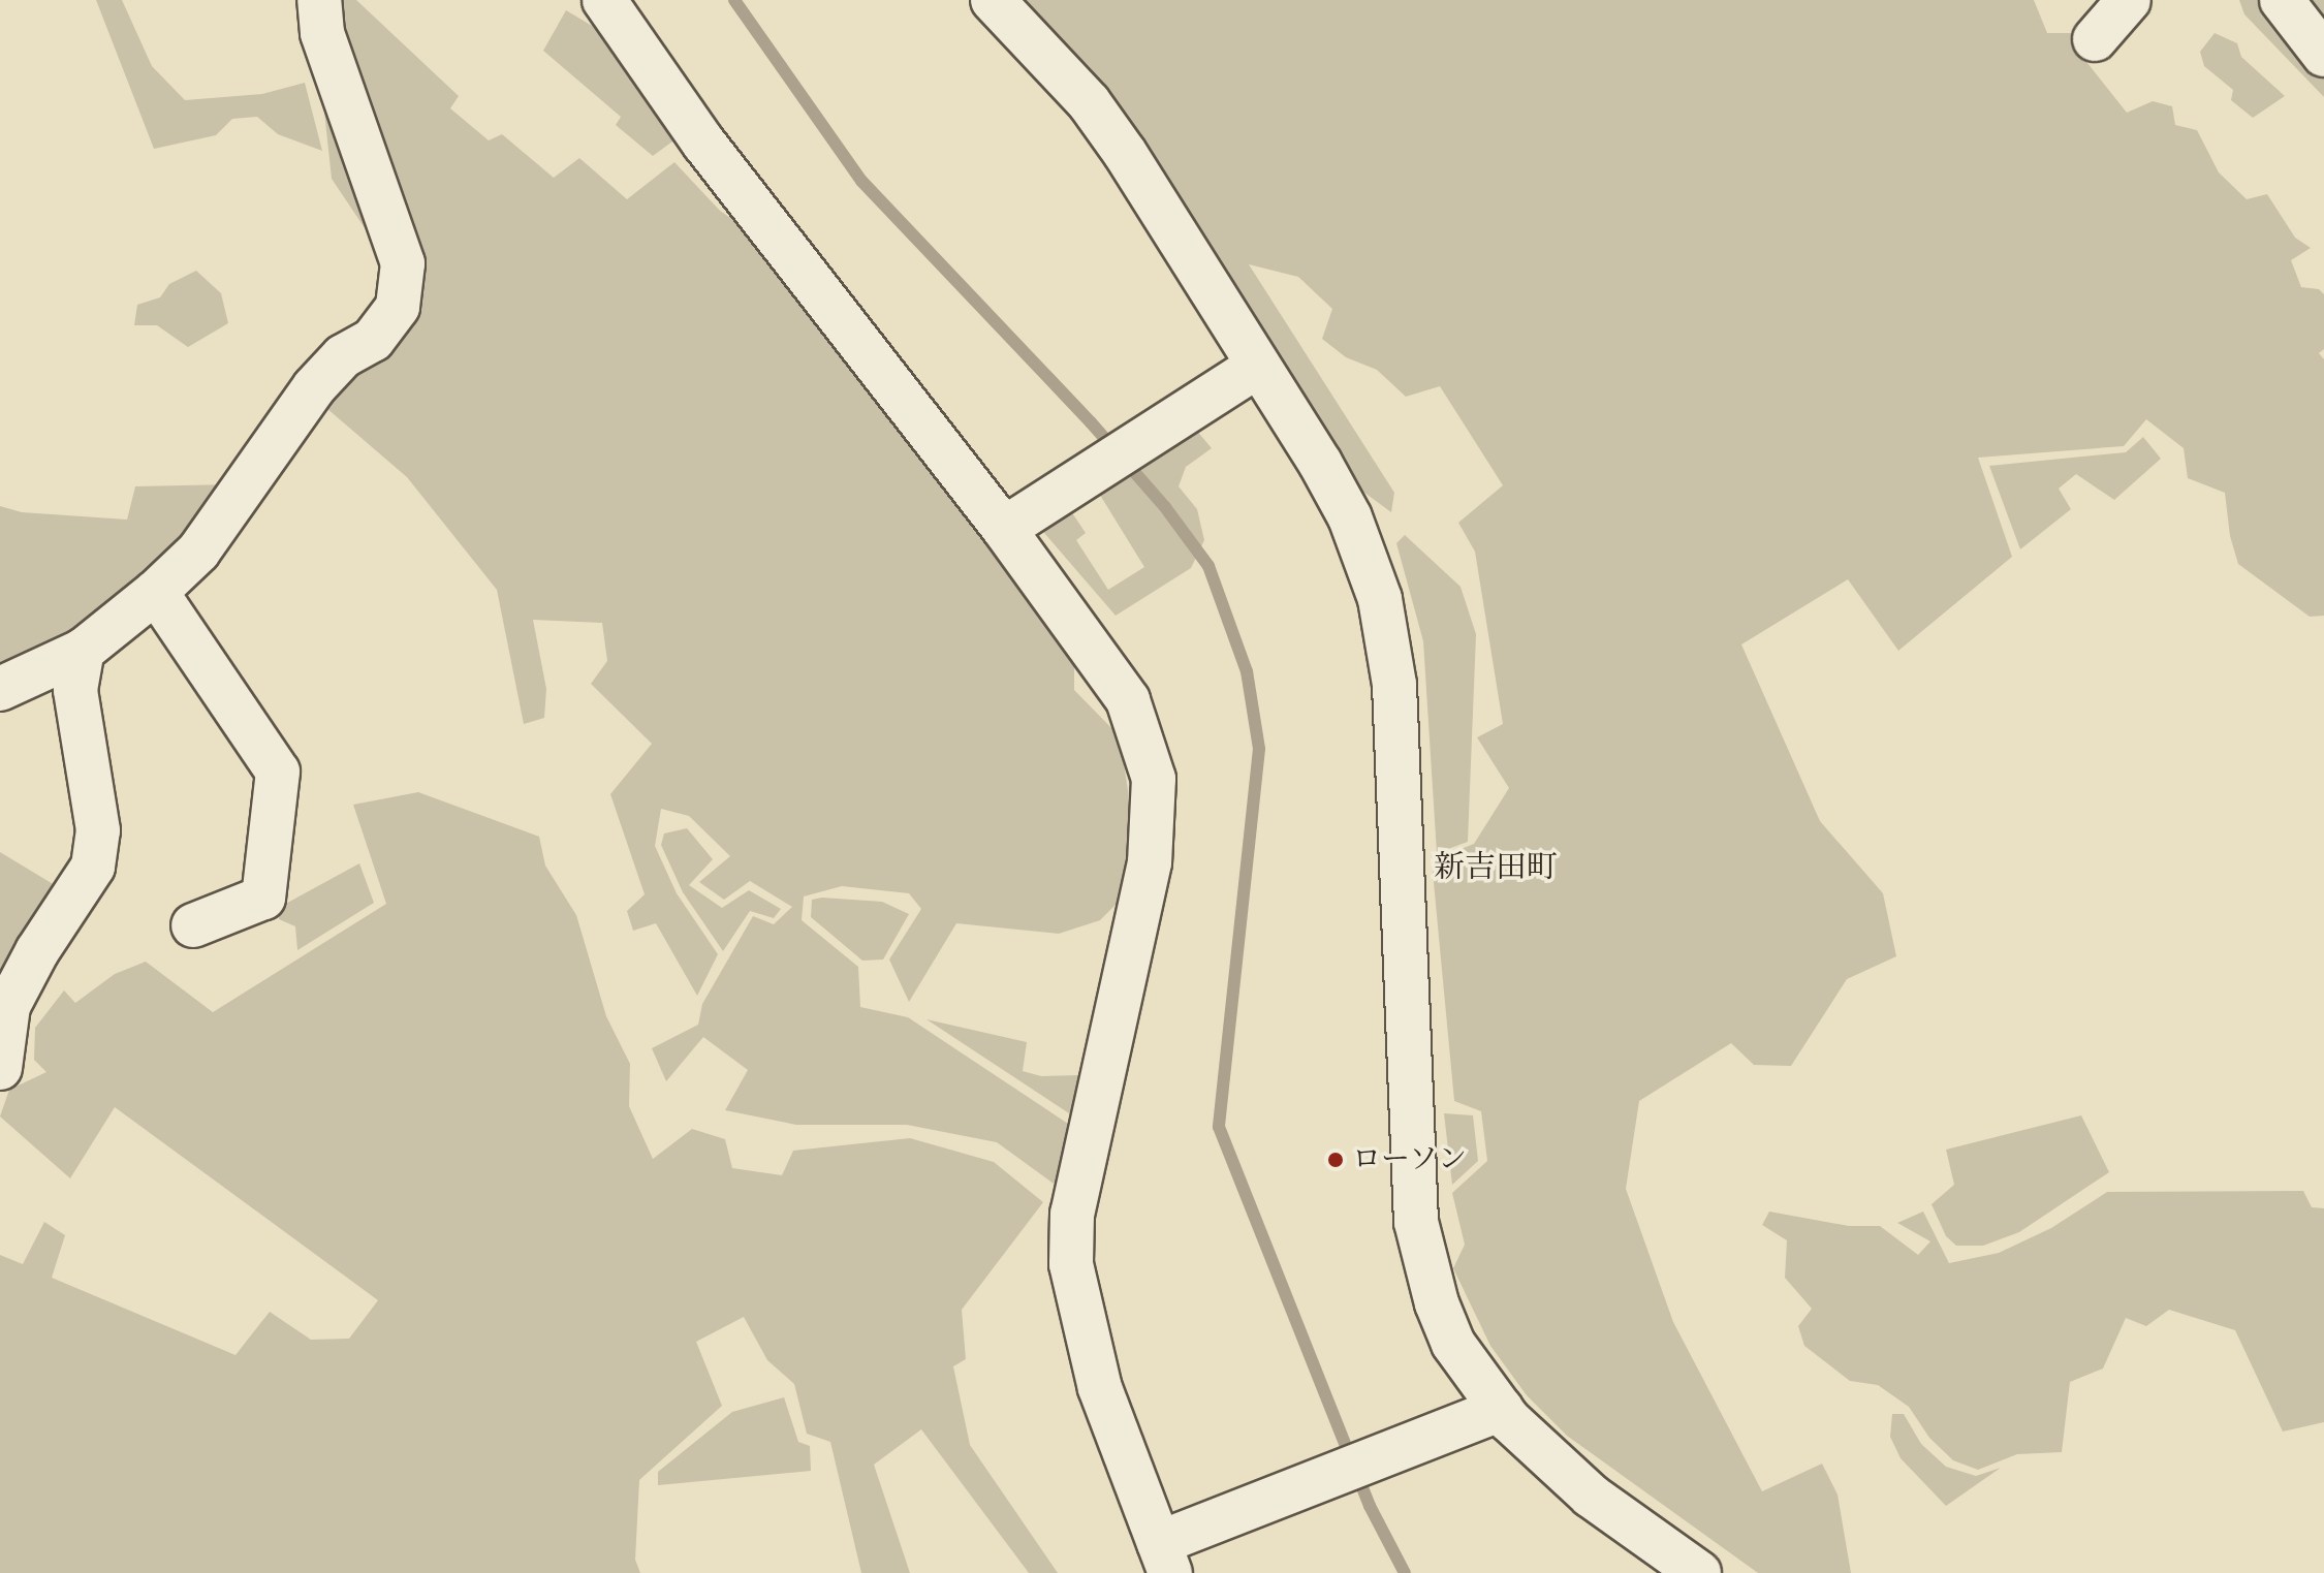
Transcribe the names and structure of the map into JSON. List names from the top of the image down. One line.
{"districts":["新吉田町"],"places":["ローソン"]}
